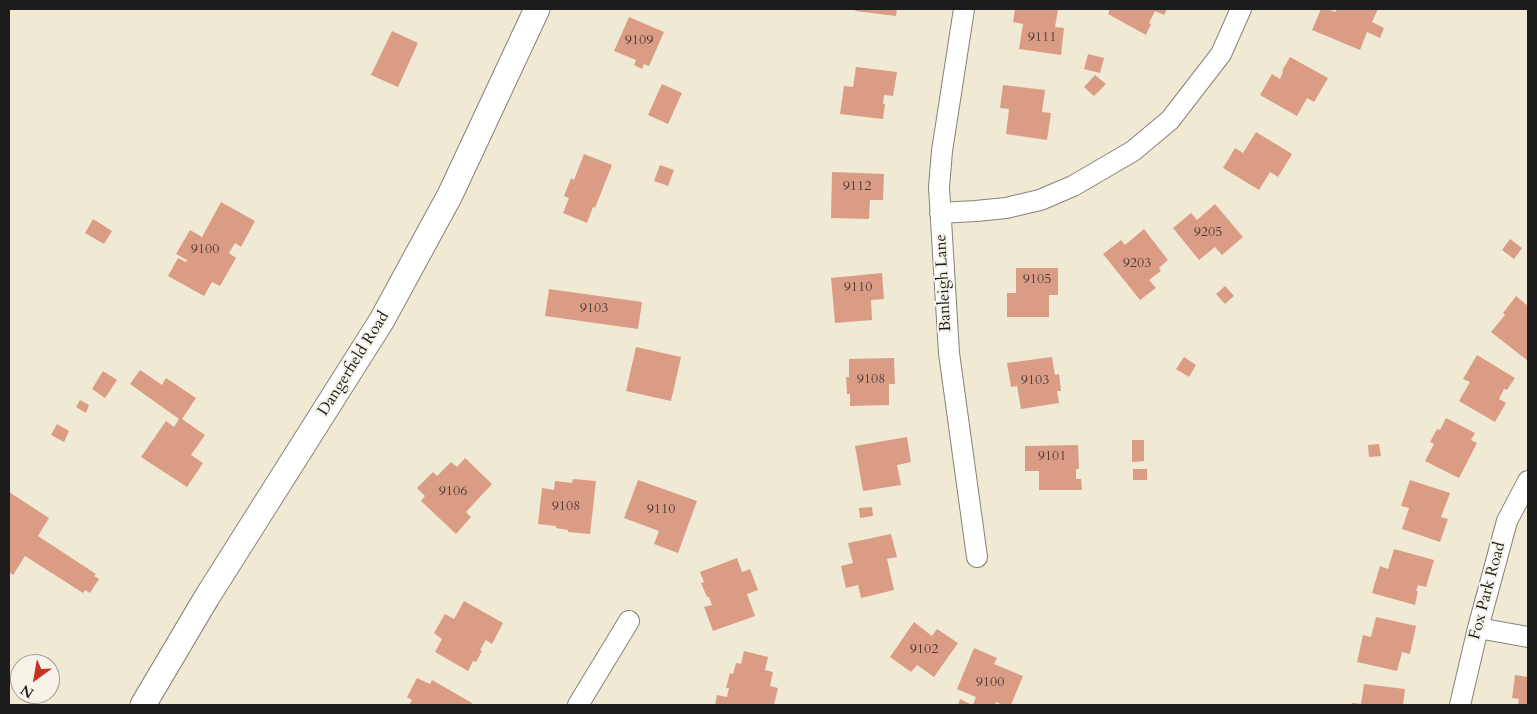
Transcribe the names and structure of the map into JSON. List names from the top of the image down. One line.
{"streets":{"street":["Banleigh Lane","Dangerfield Road","Fox Park Road"]},"house_numbers":["9111","9109","9112","9205","9100","9203","9105","9110","9103","9108","9103","9101","9106","9108","9110","9102","9100"],"north":"bottom left"}
